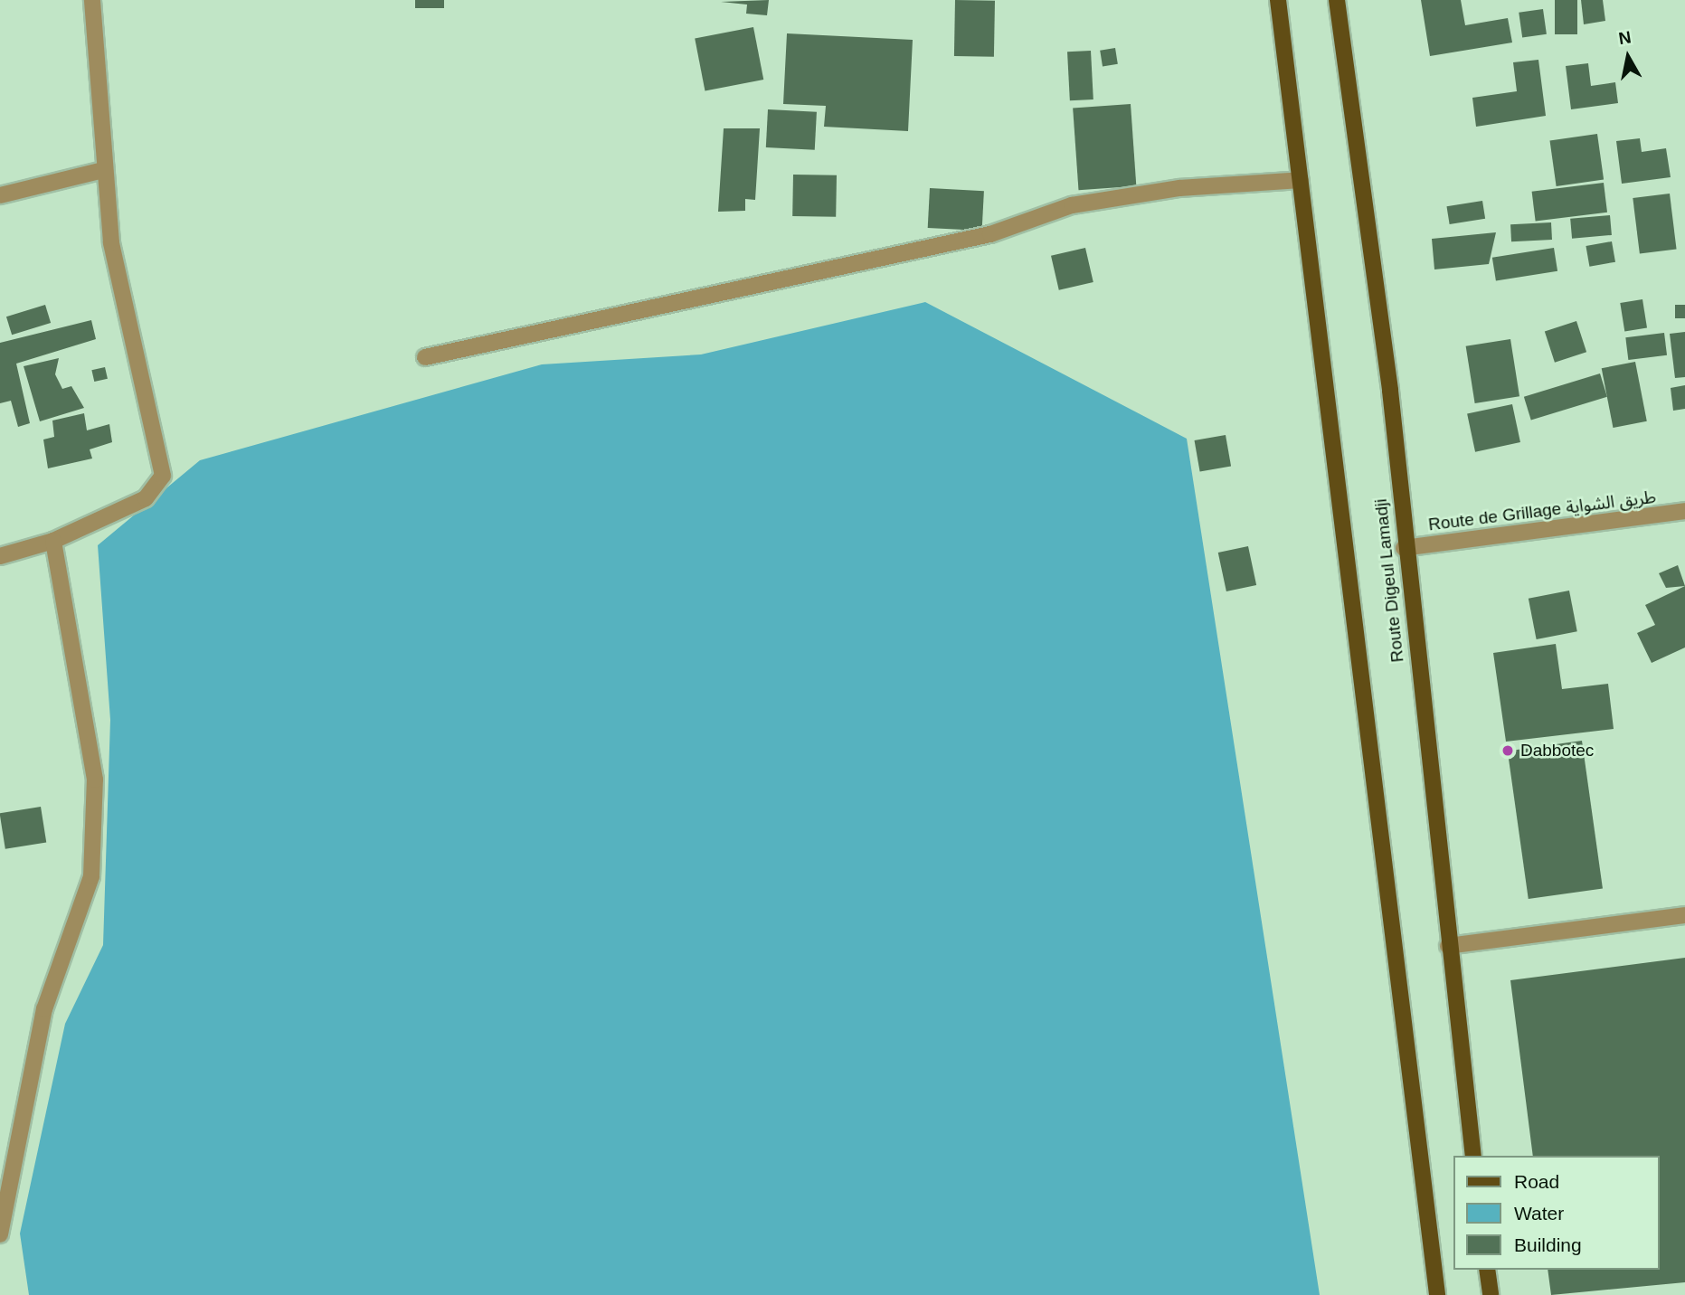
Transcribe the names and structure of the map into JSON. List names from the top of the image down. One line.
{"streets":{"main road":["Route Digeul Lamadji"],"street":["Route de Grillage طريق الشواية"]},"crossings":[["Route de Grillage طريق الشواية","Route Digeul Lamadji"]],"places":["Dabbotec"],"legend":["Road","Water","Building"],"north":"top"}
